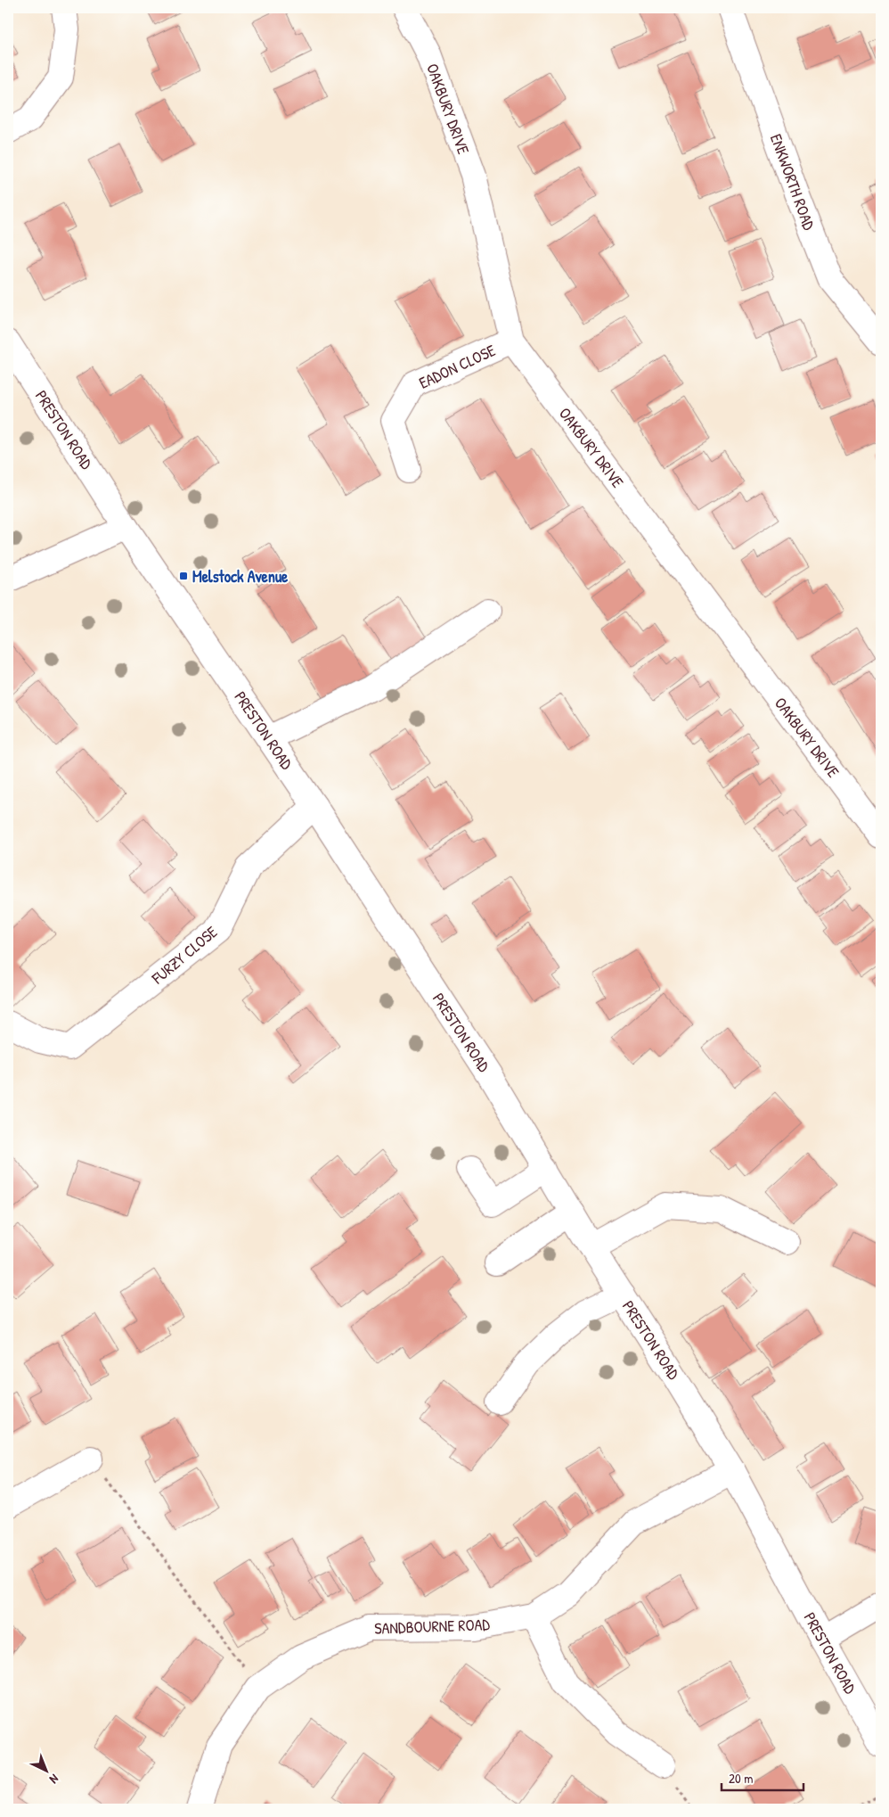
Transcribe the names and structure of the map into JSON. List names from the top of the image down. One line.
{"streets":{"street":["OAKBURY DRIVE","ENKWORTH ROAD","EADON CLOSE","PRESTON ROAD","FURZY CLOSE","SANDBOURNE ROAD"]},"crossings":[["OAKBURY DRIVE","EADON CLOSE"],["PRESTON ROAD","FURZY CLOSE"],["PRESTON ROAD","SANDBOURNE ROAD"]],"places":{"transit":["Melstock Avenue"]},"scale_bar":"20 m","north":"bottom right"}
